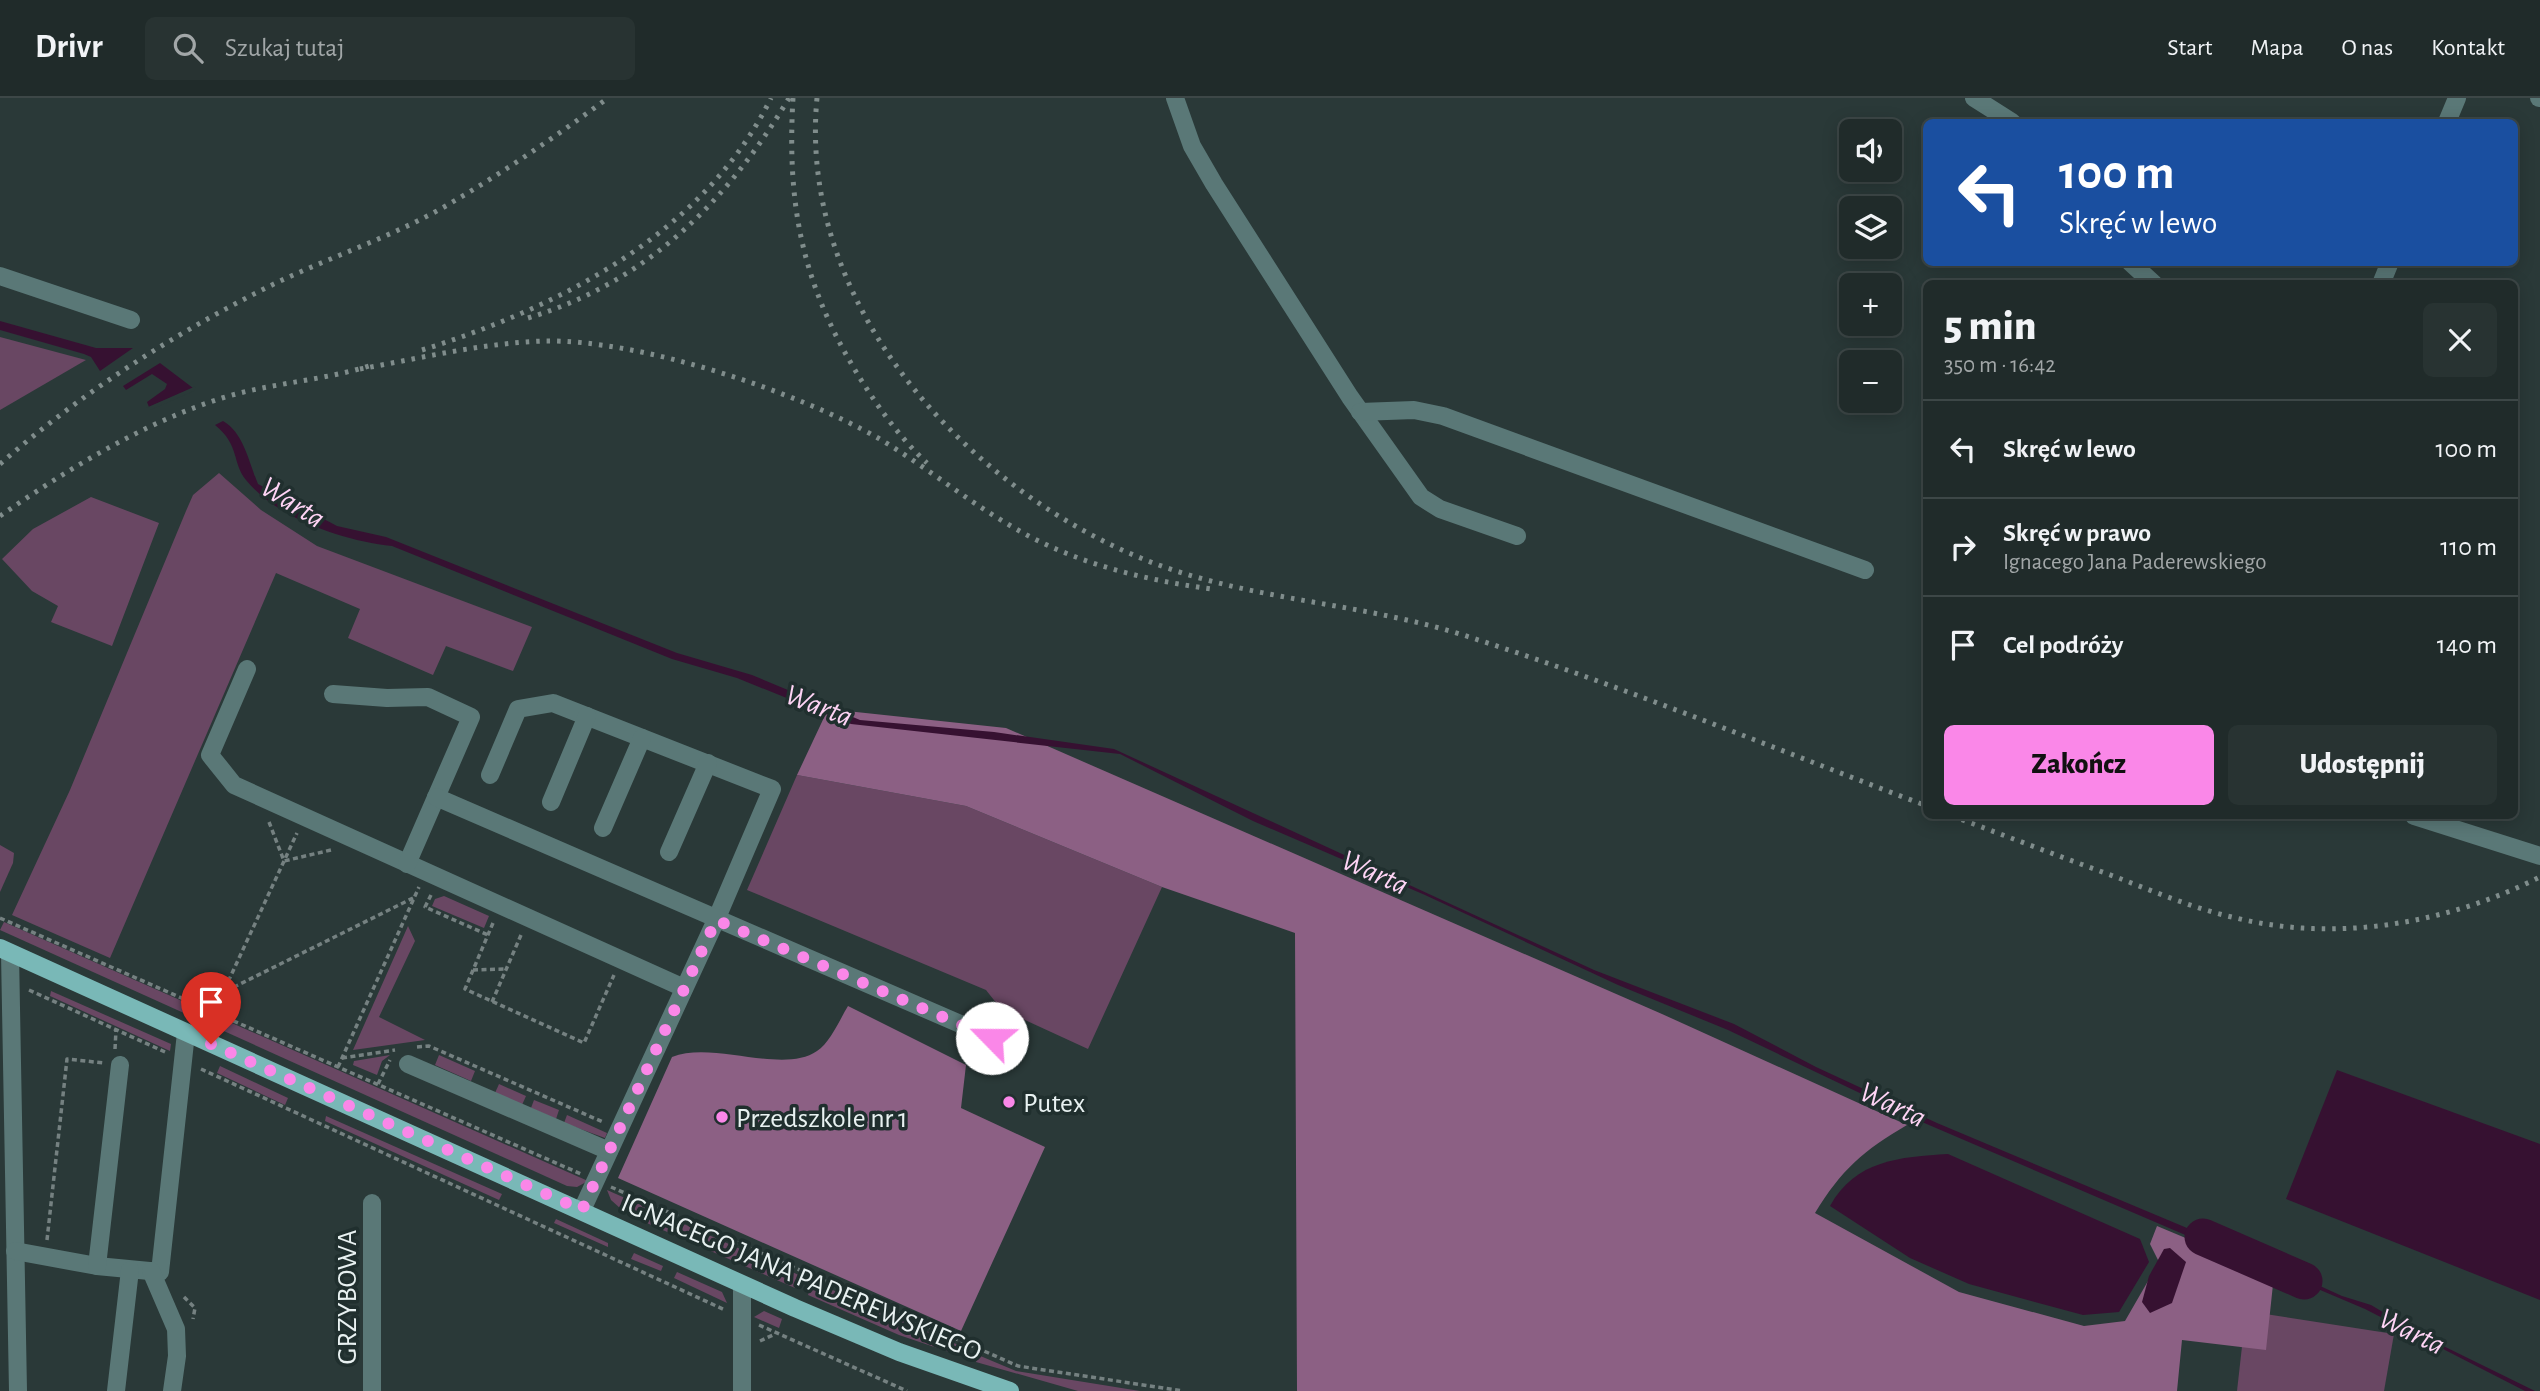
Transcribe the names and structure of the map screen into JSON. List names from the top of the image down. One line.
{"streets":{"main road":["IGNACEGO JANA PADEREWSKIEGO"],"street":["GRZYBOWA"]},"water":["Warta"],"places":["Putex","Przedszkole nr 1"],"page":{"header":"Drivr","search":"Szukaj tutaj","nav":["Start","Mapa","O nas","Kontakt"],"map_buttons":["+","−"],"turn":["100 m","Skręć w lewo"],"heading":["5 min","350 m · 16:42"],"list":[{"name":"Skręć w lewo","value":"100 m"},{"name":"Skręć w prawo","note":"Ignacego Jana Paderewskiego","value":"110 m"},{"name":"Cel podróży","value":"140 m"}],"buttons":["Zakończ","Udostępnij"]}}
